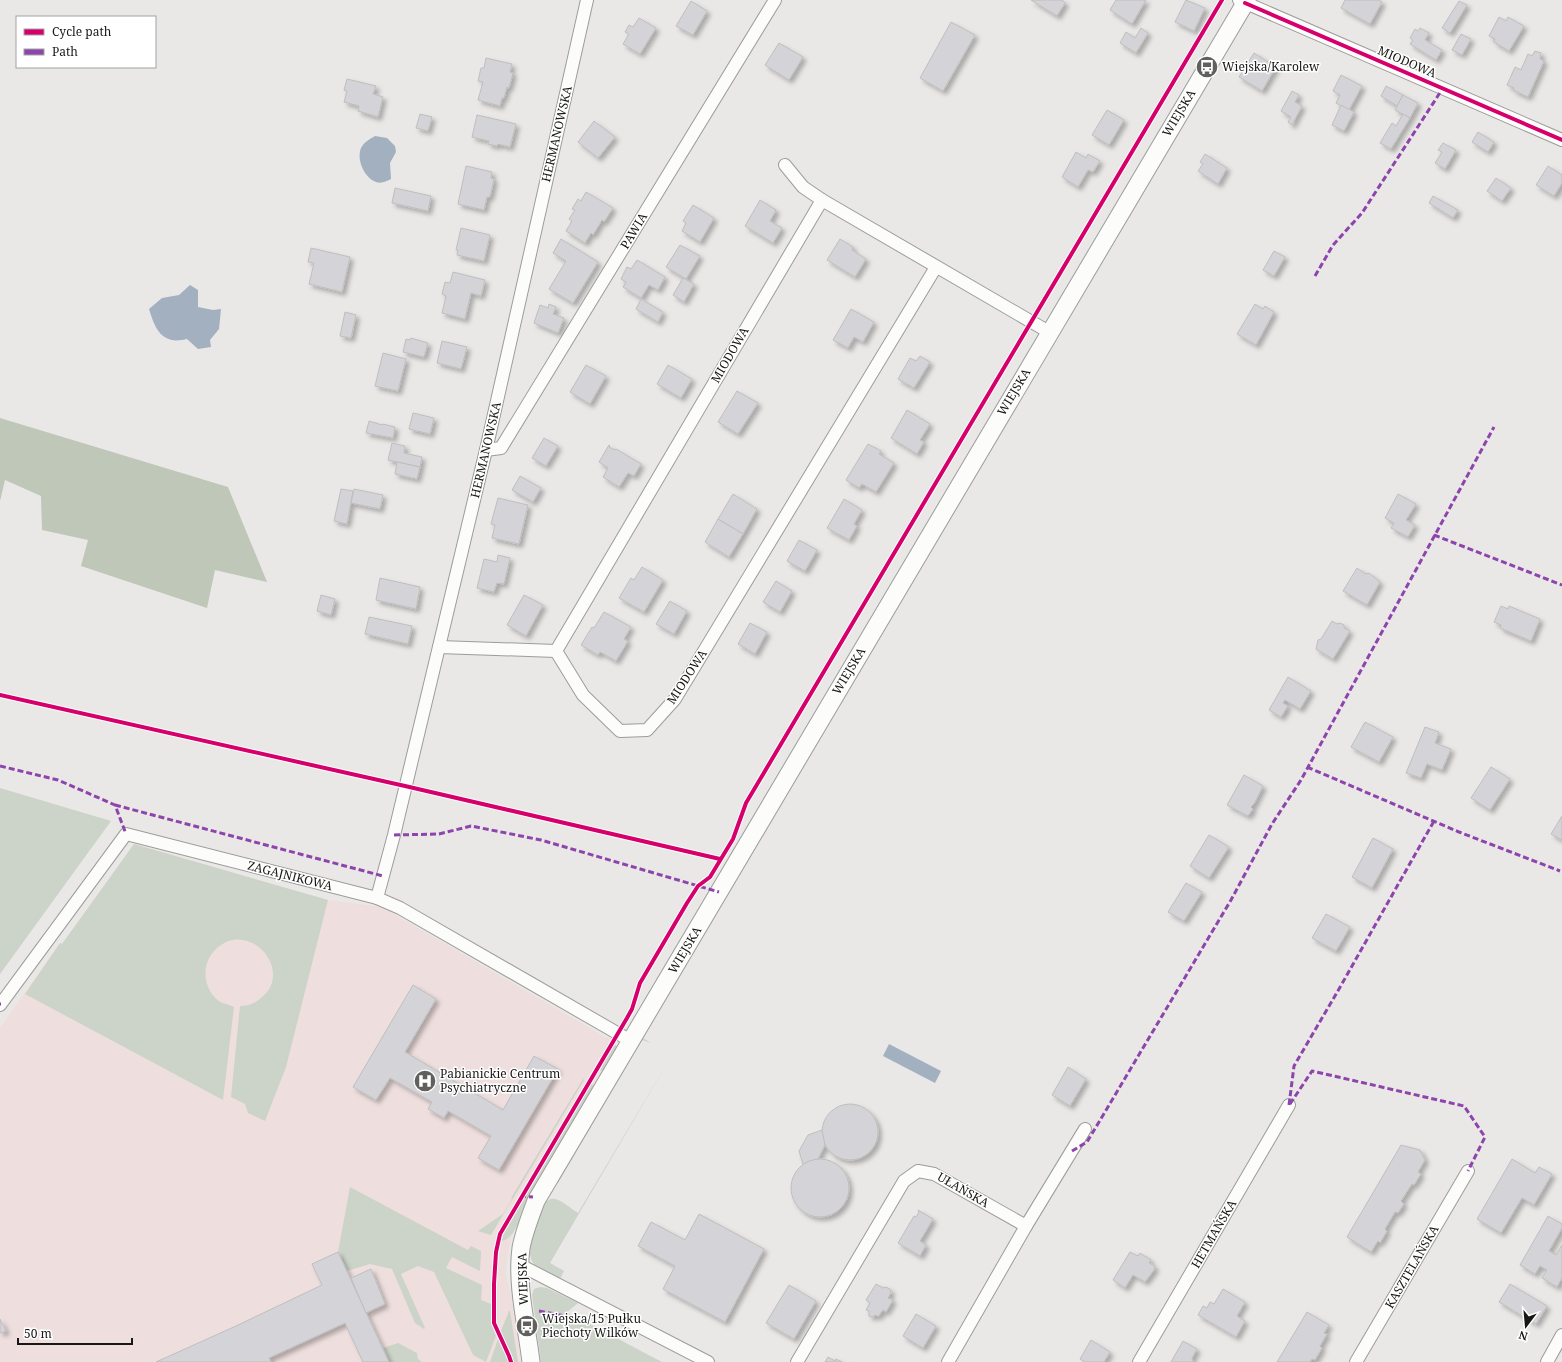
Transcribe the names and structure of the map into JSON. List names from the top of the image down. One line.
{"streets":{"street":["MIODOWA","WIEJSKA","HERMANOWSKA","PAWIA","ZAGAJNIKOWA","UŁAŃSKA","HETMAŃSKA","KASZTELAŃSKA"]},"crossings":[["MIODOWA","WIEJSKA"],["WIEJSKA","ZAGAJNIKOWA"],["HERMANOWSKA","PAWIA"],["HERMANOWSKA","ZAGAJNIKOWA"]],"places":{"bus stop":["Wiejska/Karolew","Wiejska/15 Pułku Piechoty Wilków"],"hospital":["Pabianickie Centrum Psychiatryczne"]},"legend":["Cycle path","Path"],"scale_bar":"50 m","north":"bottom"}
